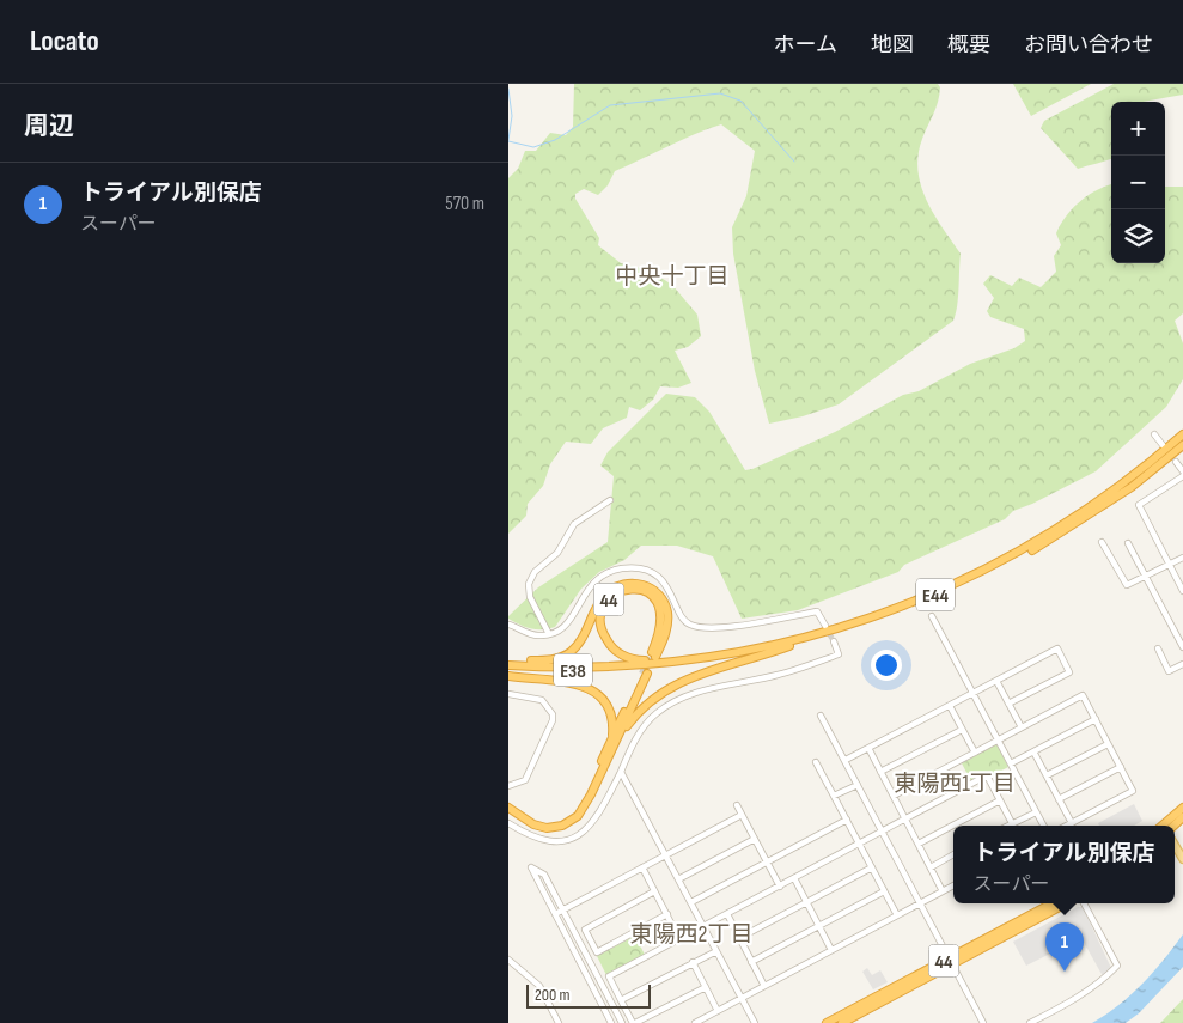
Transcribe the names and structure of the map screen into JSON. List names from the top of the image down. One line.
{"streets":{"highway":["E44","44","E38"]},"crossings":[["E44","44"],["E44","E38"],["44","E38"]],"districts":["中央十丁目","東陽西1丁目","東陽西2丁目"],"scale_bar":"200 m","page":{"header":"Locato","nav":["ホーム","地図","概要","お問い合わせ"],"heading":"周辺","map_buttons":["+","−"],"list":[{"mark":"1","name":"トライアル別保店","note":"スーパー","value":"570 m"}],"popup":["トライアル別保店","スーパー"],"pins":"1","scale":"200 m"}}
